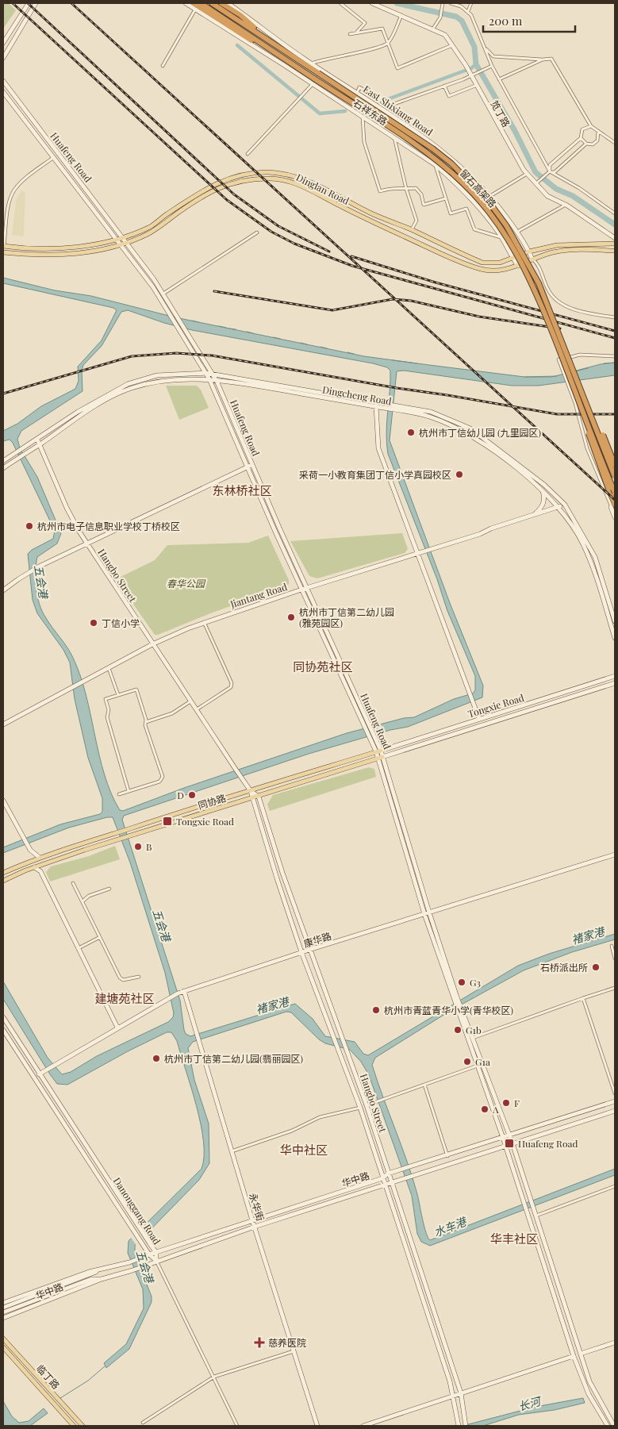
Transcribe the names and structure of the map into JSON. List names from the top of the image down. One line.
{"streets":{"highway":["留石高架路"],"main road":["East Shixiang Road","石祥东路","笕丁路","Huafeng Road","Dinglan Road","Dingcheng Road","Hangbo Street","Jiantang Road","Tongxie Road","同协路","康华路","华中路","永华街","Danonggang Road","临丁路"]},"crossings":[["East Shixiang Road","Dinglan Road"],["石祥东路","留石高架路"],["石祥东路","Dinglan Road"],["Huafeng Road","Dinglan Road"],["Huafeng Road","Dingcheng Road"],["Huafeng Road","Jiantang Road"],["Huafeng Road","Tongxie Road"],["Huafeng Road","同协路"],["Huafeng Road","康华路"],["Huafeng Road","华中路"],["Dingcheng Road","Hangbo Street"],["Dingcheng Road","Jiantang Road"],["Hangbo Street","Jiantang Road"],["Hangbo Street","同协路"],["Hangbo Street","康华路"],["Hangbo Street","华中路"],["Tongxie Road","同协路"],["康华路","永华街"],["康华路","Danonggang Road"],["华中路","永华街"],["华中路","Danonggang Road"]],"districts":["东林桥社区","同协苑社区","建塘苑社区","华中社区","华丰社区"],"water":["五会港","褚家港","水车港","长河"],"parks":["春华公园"],"places":{"other":["杭州市丁信幼儿园 (九里园区)","采荷一小教育集团丁信小学真园校区","杭州市电子信息职业学校丁桥校区","杭州市丁信第二幼儿园 (雅苑园区)","丁信小学","D","B","石桥派出所","G3","杭州市青蓝青华小学(青华校区)","G1b","杭州市丁信第二幼儿园(翡丽园区)","G1a","F","A"],"transit":["Tongxie Road","Huafeng Road"],"health":["慈养医院"]},"scale_bar":"200 m"}
